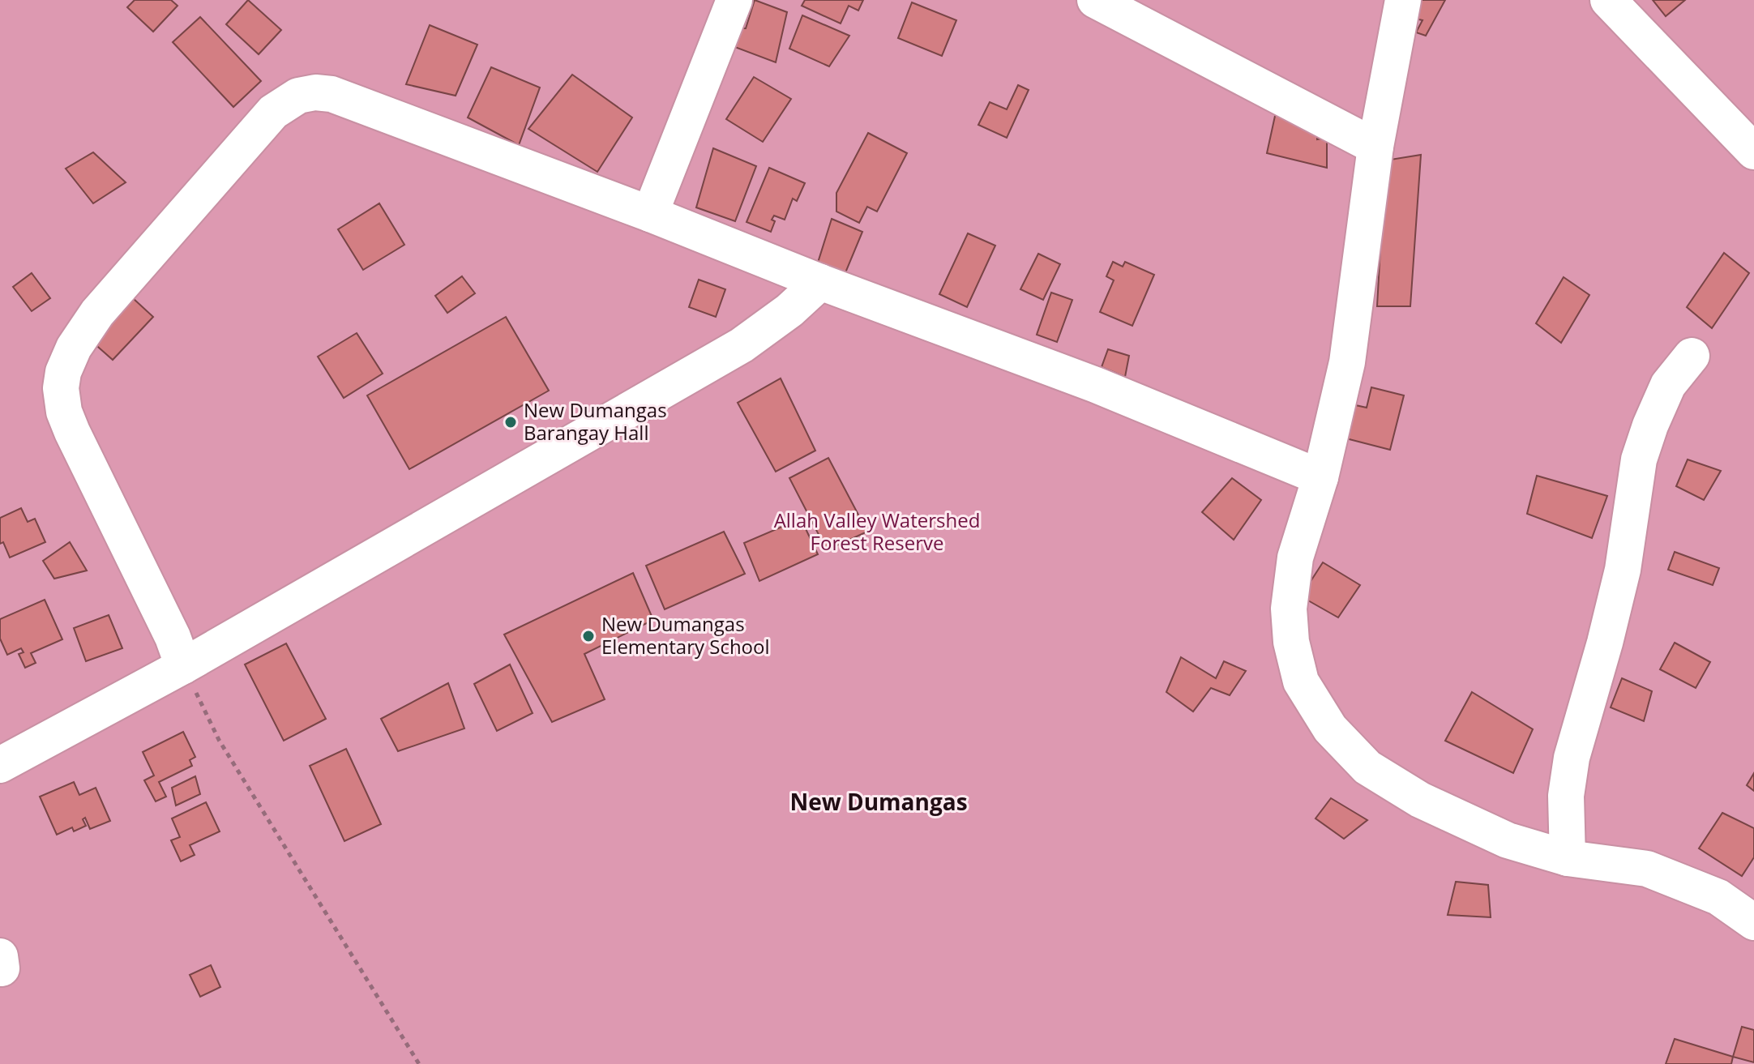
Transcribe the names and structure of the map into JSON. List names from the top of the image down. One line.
{"districts":["New Dumangas"],"parks":["Allah Valley Watershed Forest Reserve"],"places":["New Dumangas Barangay Hall","New Dumangas Elementary School"]}
